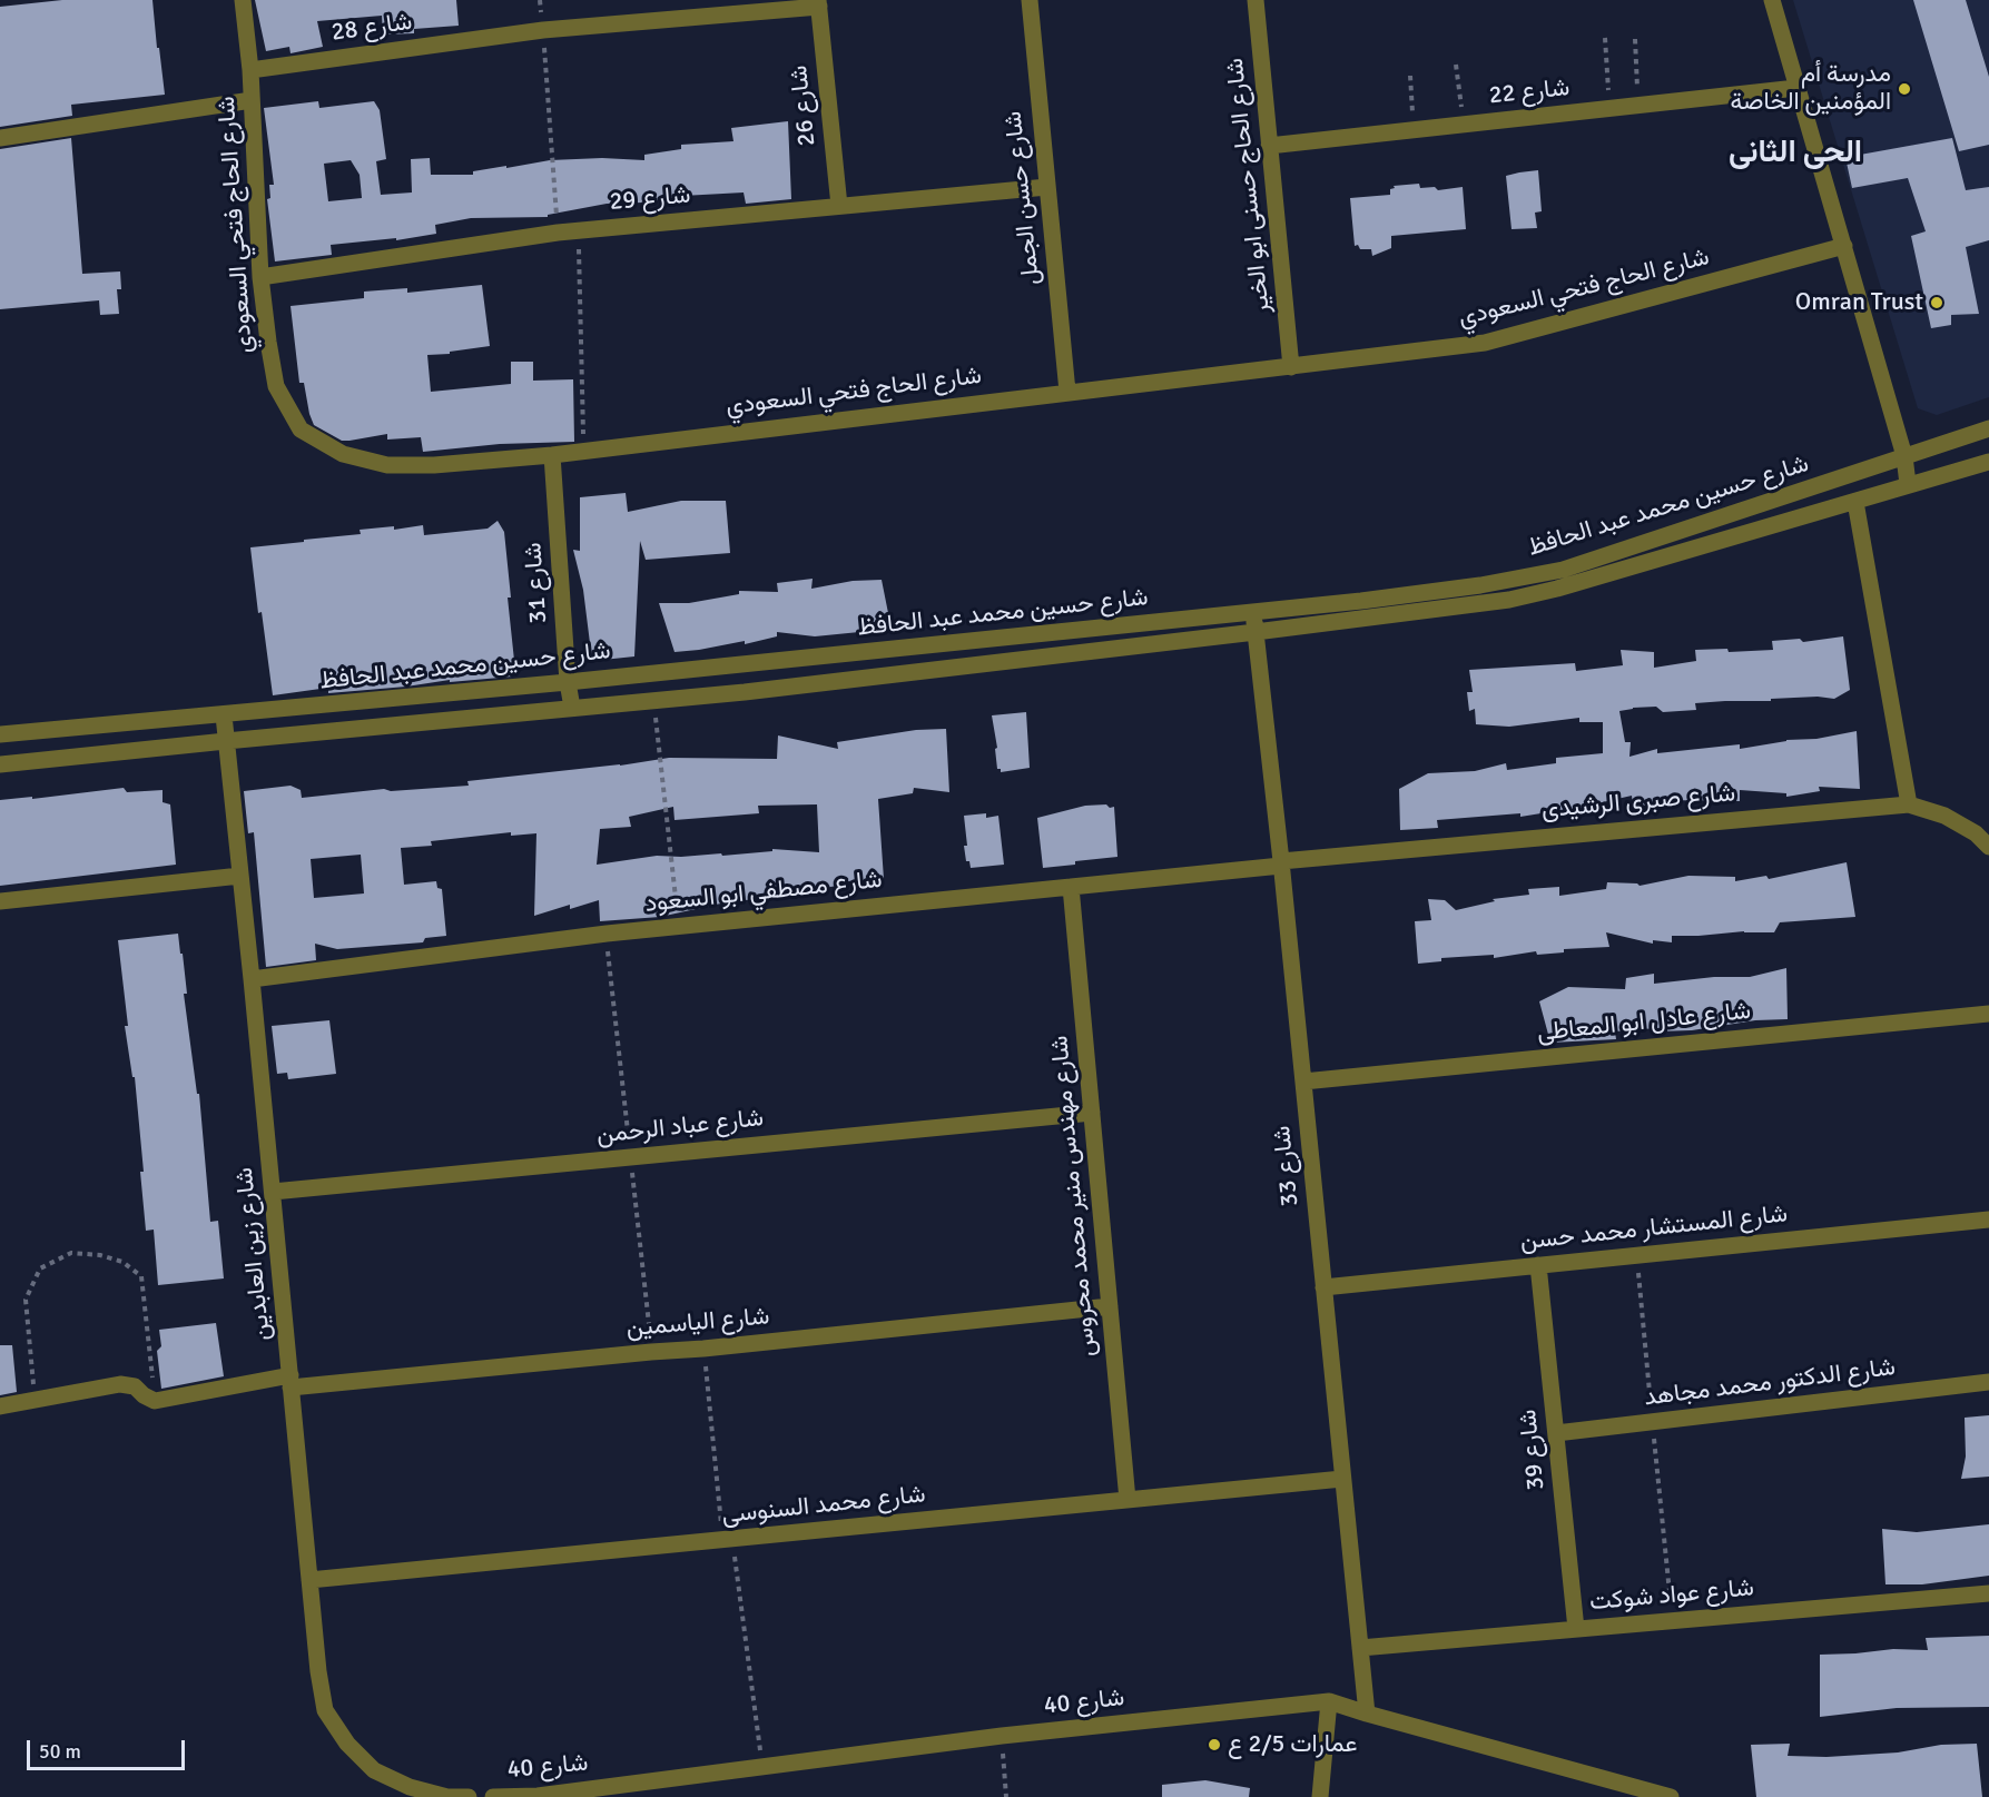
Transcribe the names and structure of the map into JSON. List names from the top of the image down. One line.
{"streets":{"street":["شارع 28","شارع 22","شارع 26","شارع الحاج حسنى ابو الخير","شارع حسن الجمل","شارع 29","شارع الحاج فتحي السعودي","شارع حسين محمد عبد الحافظ","شارع 31","شارع صبرى الرشيدى","شارع مصطفي ابو السعود","شارع عادل ابو المعاطى","شارع عباد الرحمن","شارع 33","شارع مهندس منير محمد محروس","شارع المستشار محمد حسن","شارع زين العابدين","شارع الياسمين","شارع الدكتور محمد مجاهد","شارع 39","شارع محمد السنوسى","شارع عواد شوكت","شارع 40"]},"crossings":[["شارع 28","شارع 26"],["شارع 28","شارع الحاج فتحي السعودي"],["شارع 22","شارع الحاج حسنى ابو الخير"],["شارع 26","شارع 29"],["شارع الحاج حسنى ابو الخير","شارع الحاج فتحي السعودي"],["شارع حسن الجمل","شارع 29"],["شارع حسن الجمل","شارع الحاج فتحي السعودي"],["شارع 29","شارع الحاج فتحي السعودي"],["شارع الحاج فتحي السعودي","شارع 31"],["شارع حسين محمد عبد الحافظ","شارع 31"],["شارع حسين محمد عبد الحافظ","شارع 33"],["شارع حسين محمد عبد الحافظ","شارع زين العابدين"],["شارع صبرى الرشيدى","شارع مصطفي ابو السعود"],["شارع صبرى الرشيدى","شارع 33"],["شارع مصطفي ابو السعود","شارع 33"],["شارع مصطفي ابو السعود","شارع مهندس منير محمد محروس"],["شارع مصطفي ابو السعود","شارع زين العابدين"],["شارع عادل ابو المعاطى","شارع 33"],["شارع عباد الرحمن","شارع مهندس منير محمد محروس"],["شارع عباد الرحمن","شارع زين العابدين"],["شارع 33","شارع المستشار محمد حسن"],["شارع 33","شارع محمد السنوسى"],["شارع 33","شارع عواد شوكت"],["شارع 33","شارع 40"],["شارع مهندس منير محمد محروس","شارع الياسمين"],["شارع مهندس منير محمد محروس","شارع محمد السنوسى"],["شارع المستشار محمد حسن","شارع 39"],["شارع زين العابدين","شارع الياسمين"],["شارع زين العابدين","شارع محمد السنوسى"],["شارع الدكتور محمد مجاهد","شارع 39"],["شارع 39","شارع عواد شوكت"]],"districts":["الحى الثانى"],"places":["مدرسة أم المؤمنين الخاصة","Omran Trust","عمارات 2/5 ع"],"scale_bar":"50 m"}
